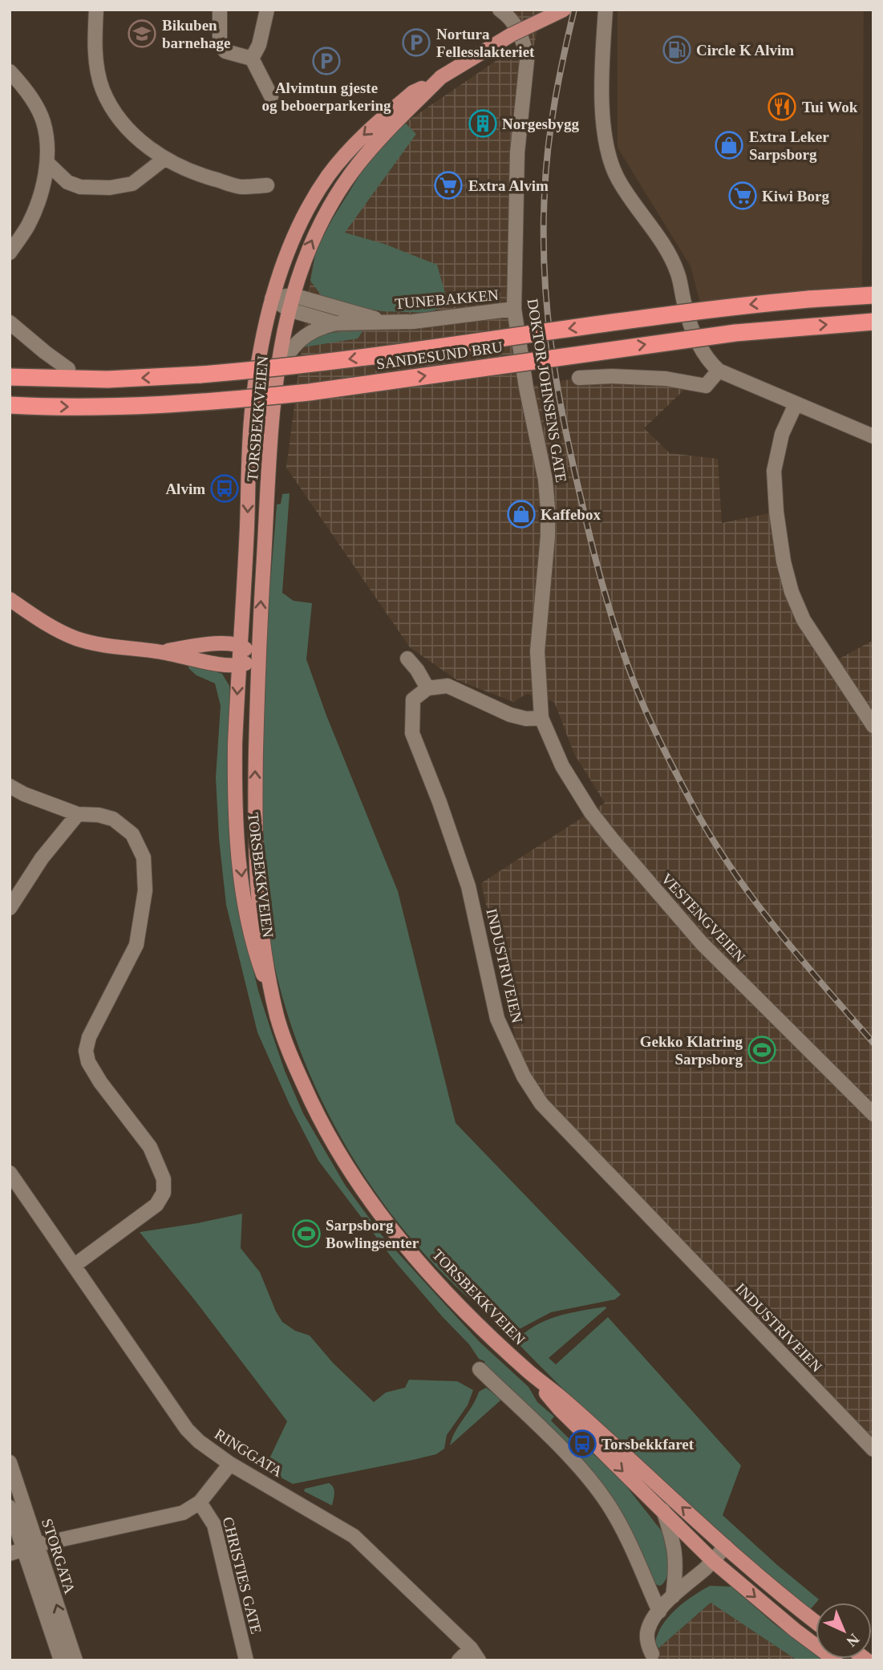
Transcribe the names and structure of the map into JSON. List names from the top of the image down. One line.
{"streets":{"highway":["SANDESUND BRU"],"main road":["TORSBEKKVEIEN"],"street":["TUNEBAKKEN","DOKTOR JOHNSENS GATE","VESTENGVEIEN","INDUSTRIVEIEN","RINGGATA","STORGATA","CHRISTIES GATE"]},"crossings":[["TUNEBAKKEN","DOKTOR JOHNSENS GATE"],["TUNEBAKKEN","TORSBEKKVEIEN"],["DOKTOR JOHNSENS GATE","VESTENGVEIEN"]],"places":{"school or university":["Bikuben barnehage"],"parking":["Nortura Fellesslakteriet","Alvimtun gjeste og beboerparkering"],"fuel station":["Circle K Alvim"],"restaurant":["Tui Wok"],"building":["Norgesbygg"],"shop":["Extra Leker Sarpsborg","Kaffebox"],"supermarket":["Extra Alvim","Kiwi Borg"],"bus stop":["Alvim","Torsbekkfaret"],"sports":["Gekko Klatring Sarpsborg","Sarpsborg Bowlingsenter"]},"north":"bottom right"}
